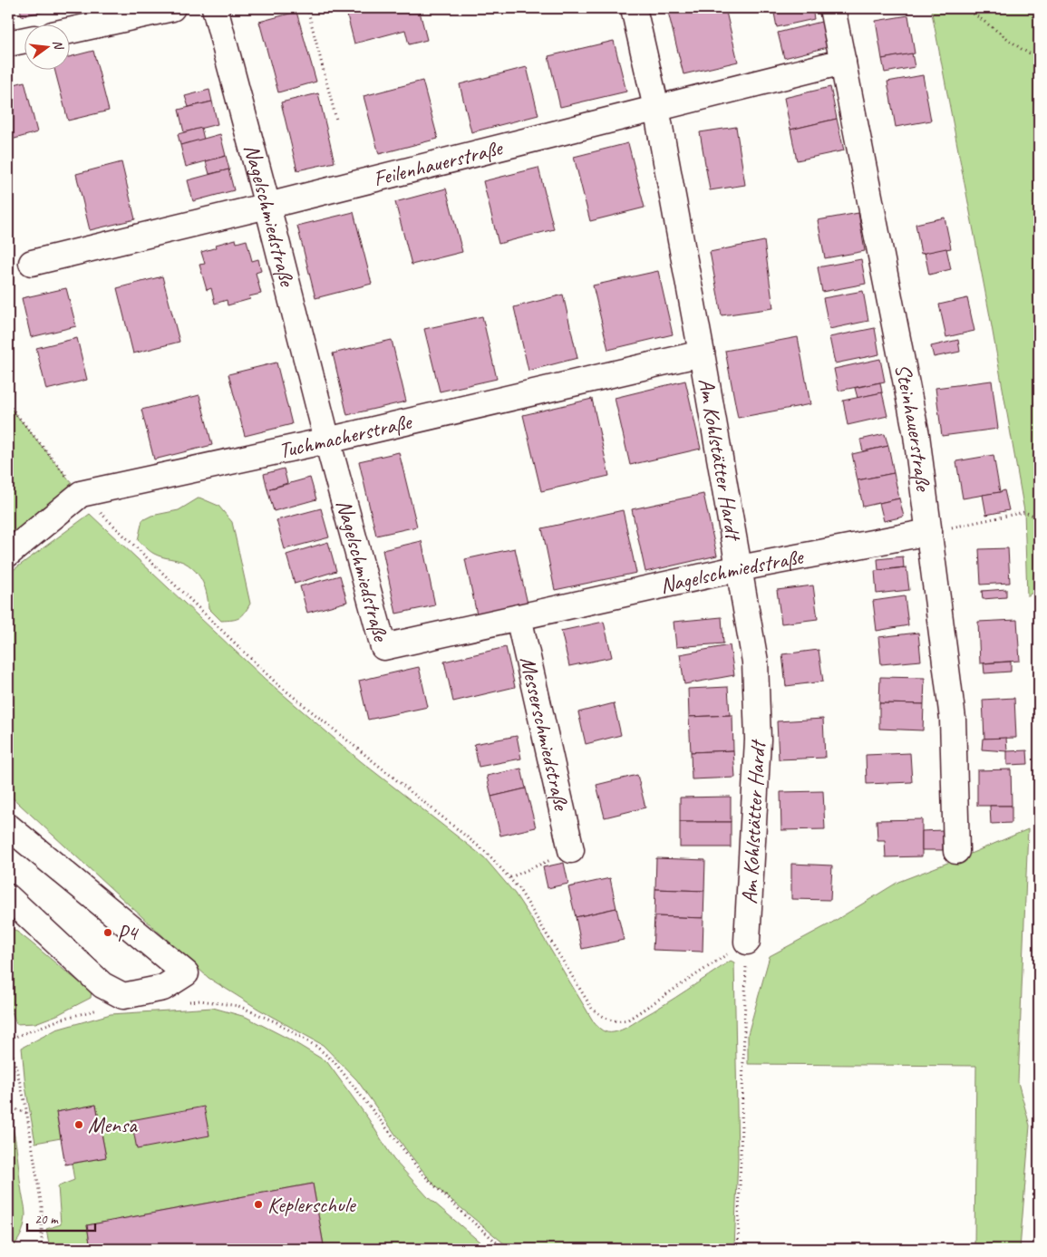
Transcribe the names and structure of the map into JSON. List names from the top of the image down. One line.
{"streets":{"street":["Feilenhauerstraße","Nagelschmiedstraße","Steinhauerstraße","Tuchmacherstraße","Am Kohlstätter Hardt","Messerschmiedstraße"]},"crossings":[["Feilenhauerstraße","Nagelschmiedstraße"],["Feilenhauerstraße","Steinhauerstraße"],["Feilenhauerstraße","Am Kohlstätter Hardt"],["Nagelschmiedstraße","Steinhauerstraße"],["Nagelschmiedstraße","Tuchmacherstraße"],["Nagelschmiedstraße","Am Kohlstätter Hardt"],["Nagelschmiedstraße","Messerschmiedstraße"],["Tuchmacherstraße","Am Kohlstätter Hardt"]],"places":["P4","Mensa","Keplerschule"],"scale_bar":"20 m","north":"right"}
